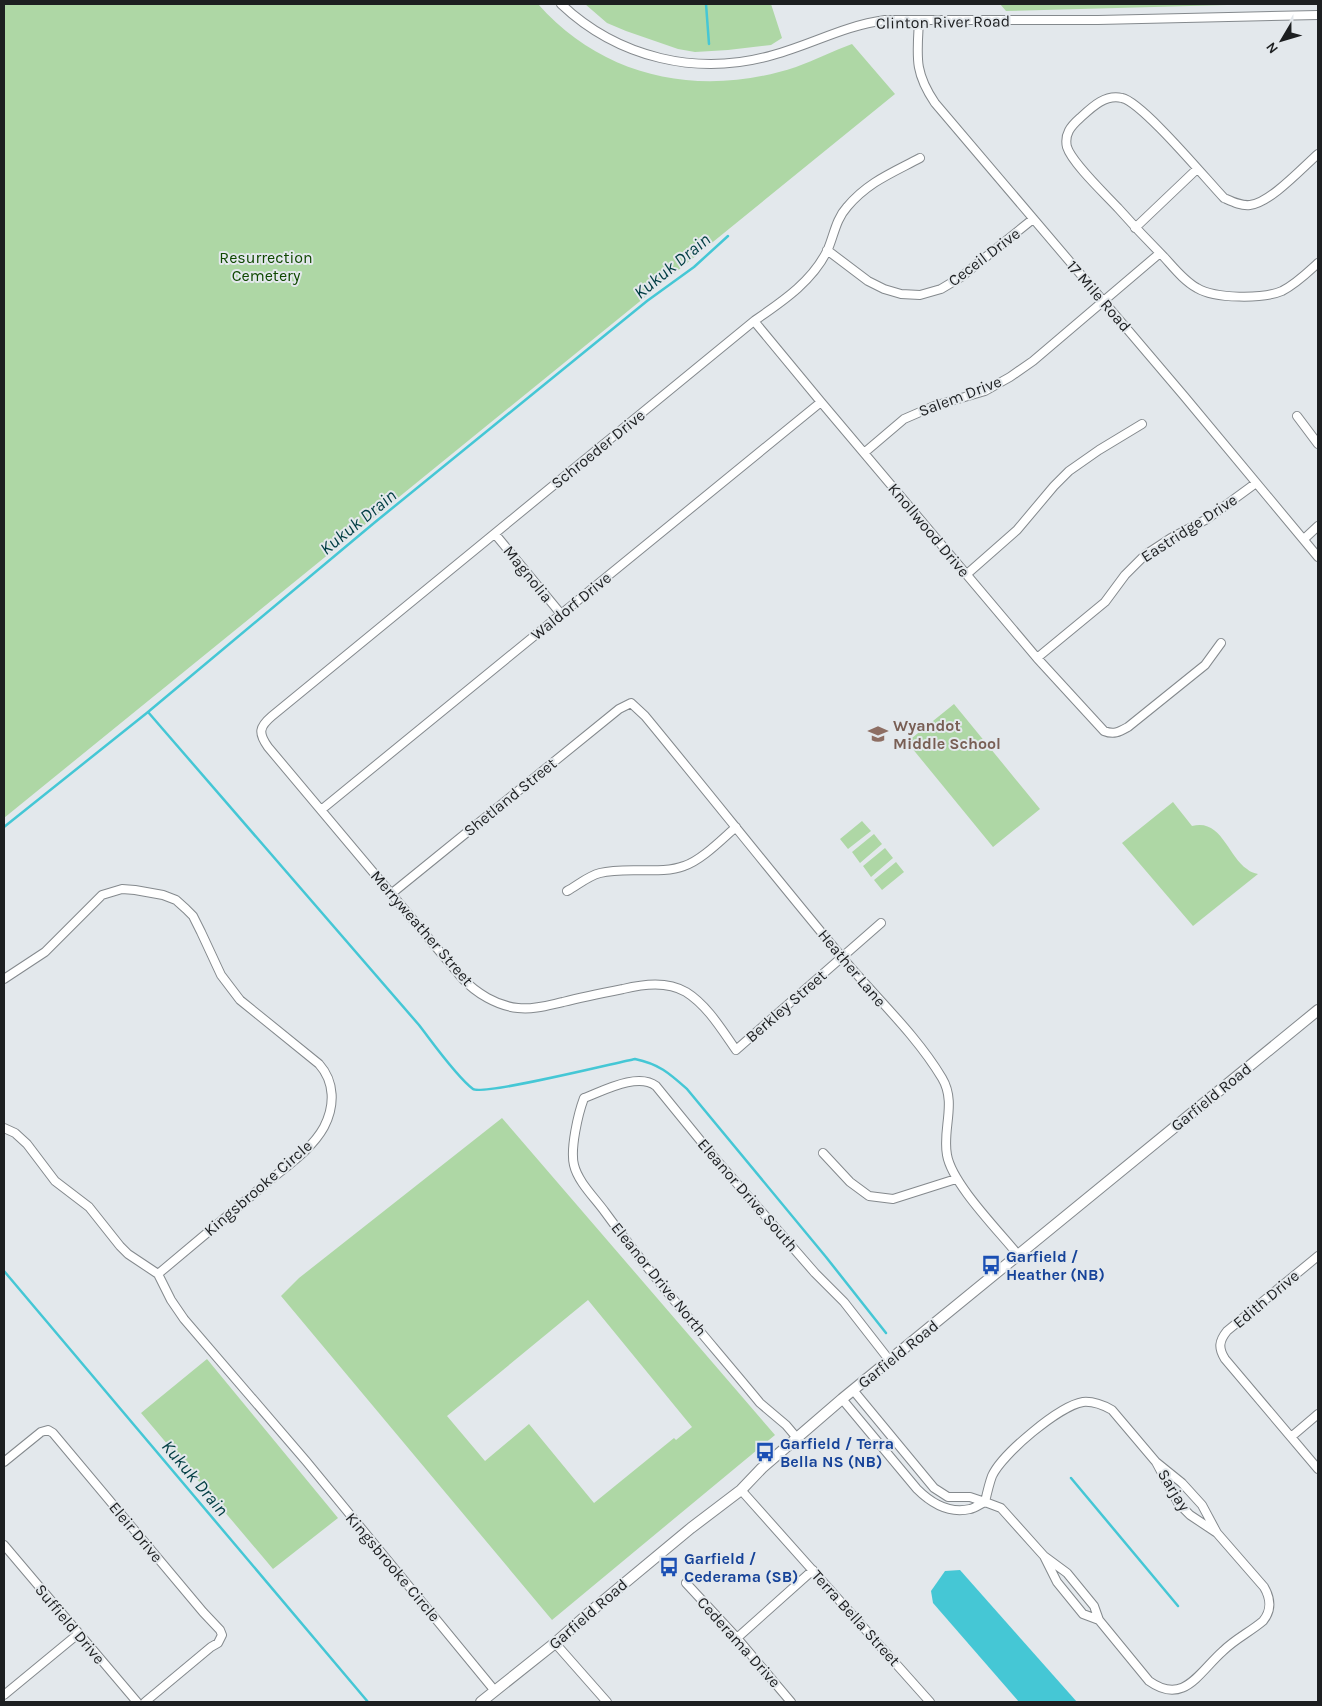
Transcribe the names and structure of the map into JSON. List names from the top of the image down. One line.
{"streets":{"main road":["Garfield Road"],"street":["Clinton River Road","Ceceil Drive","17 Mile Road","Salem Drive","Schroeder Drive","Eastridge Drive","Knollwood Drive","Magnolia","Waldorf Drive","Shetland Street","Merryweather Street","Heather Lane","Berkley Street","Kingsbrooke Circle","Eleanor Drive South","Eleanor Drive North","Edith Drive","Sarjay","Eleir Drive","Terra Bella Street","Suffield Drive","Cederama Drive"]},"crossings":[["Clinton River Road","17 Mile Road"],["Ceceil Drive","17 Mile Road"],["Ceceil Drive","Schroeder Drive"],["17 Mile Road","Salem Drive"],["17 Mile Road","Eastridge Drive"],["Salem Drive","Knollwood Drive"],["Schroeder Drive","Knollwood Drive"],["Schroeder Drive","Magnolia"],["Schroeder Drive","Merryweather Street"],["Eastridge Drive","Knollwood Drive"],["Knollwood Drive","Waldorf Drive"],["Magnolia","Waldorf Drive"],["Waldorf Drive","Merryweather Street"],["Shetland Street","Merryweather Street"],["Shetland Street","Heather Lane"],["Merryweather Street","Berkley Street"],["Heather Lane","Berkley Street"],["Heather Lane","Garfield Road"],["Garfield Road","Kingsbrooke Circle"],["Garfield Road","Eleanor Drive South"],["Garfield Road","Eleanor Drive North"],["Garfield Road","Terra Bella Street"],["Eleanor Drive South","Eleanor Drive North"]],"water":["Kukuk Drain"],"parks":["Resurrection Cemetery"],"places":{"school or university":["Wyandot Middle School"],"bus stop":["Garfield / Heather (NB)","Garfield / Terra Bella NS (NB)","Garfield / Cederama (SB)"]},"north":"bottom left"}
